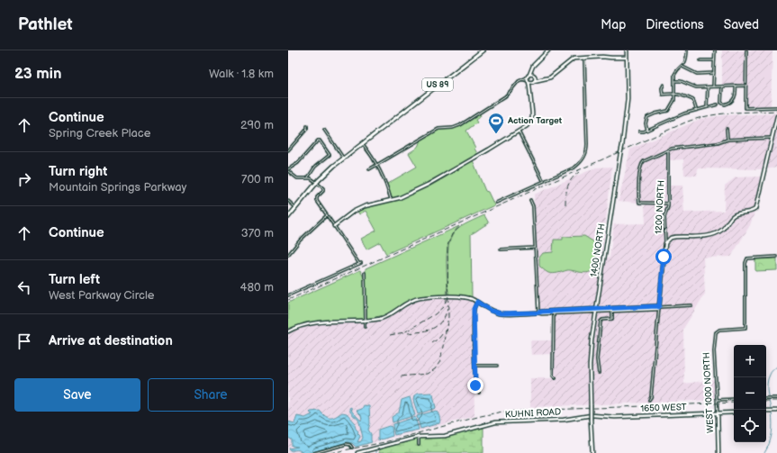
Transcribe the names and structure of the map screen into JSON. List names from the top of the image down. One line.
{"streets":{"main road":["US 89"],"street":["1200 NORTH","1400 NORTH","WEST 1000 NORTH","1650 WEST","KUHNI ROAD"]},"crossings":[["WEST 1000 NORTH","1650 WEST"],["1650 WEST","KUHNI ROAD"]],"places":{"sports":["Action Target"]},"page":{"header":"Pathlet","nav":["Map","Directions","Saved"],"heading":["23 min","Walk · 1.8 km"],"list":[["Continue","Spring Creek Place","290 m"],["Turn right","Mountain Springs Parkway","700 m"],["Continue","370 m"],["Turn left","West Parkway Circle","480 m"],"Arrive at destination"],"map_buttons":["+","−"],"buttons":["Save","Share"]}}
